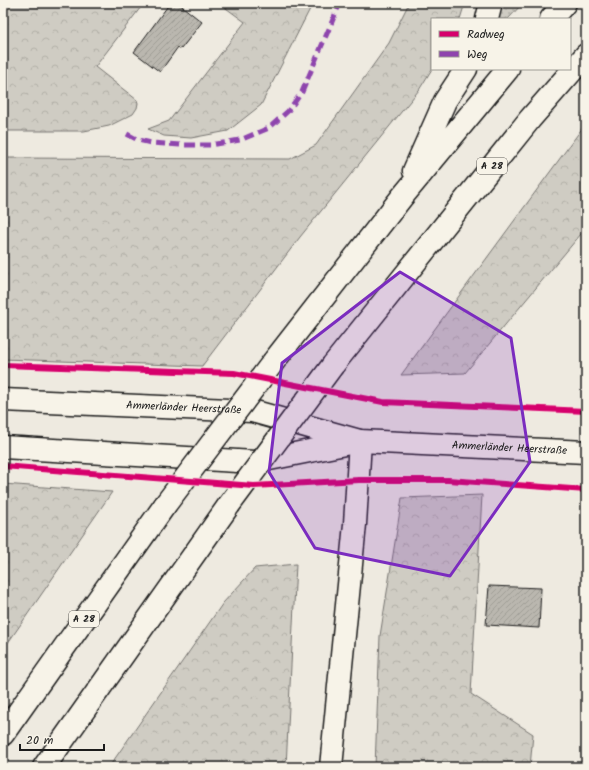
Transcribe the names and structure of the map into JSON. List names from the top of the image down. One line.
{"streets":{"main road":["A 28","Ammerländer Heerstraße"]},"legend":["Radweg","Weg"],"scale_bar":"20 m"}
